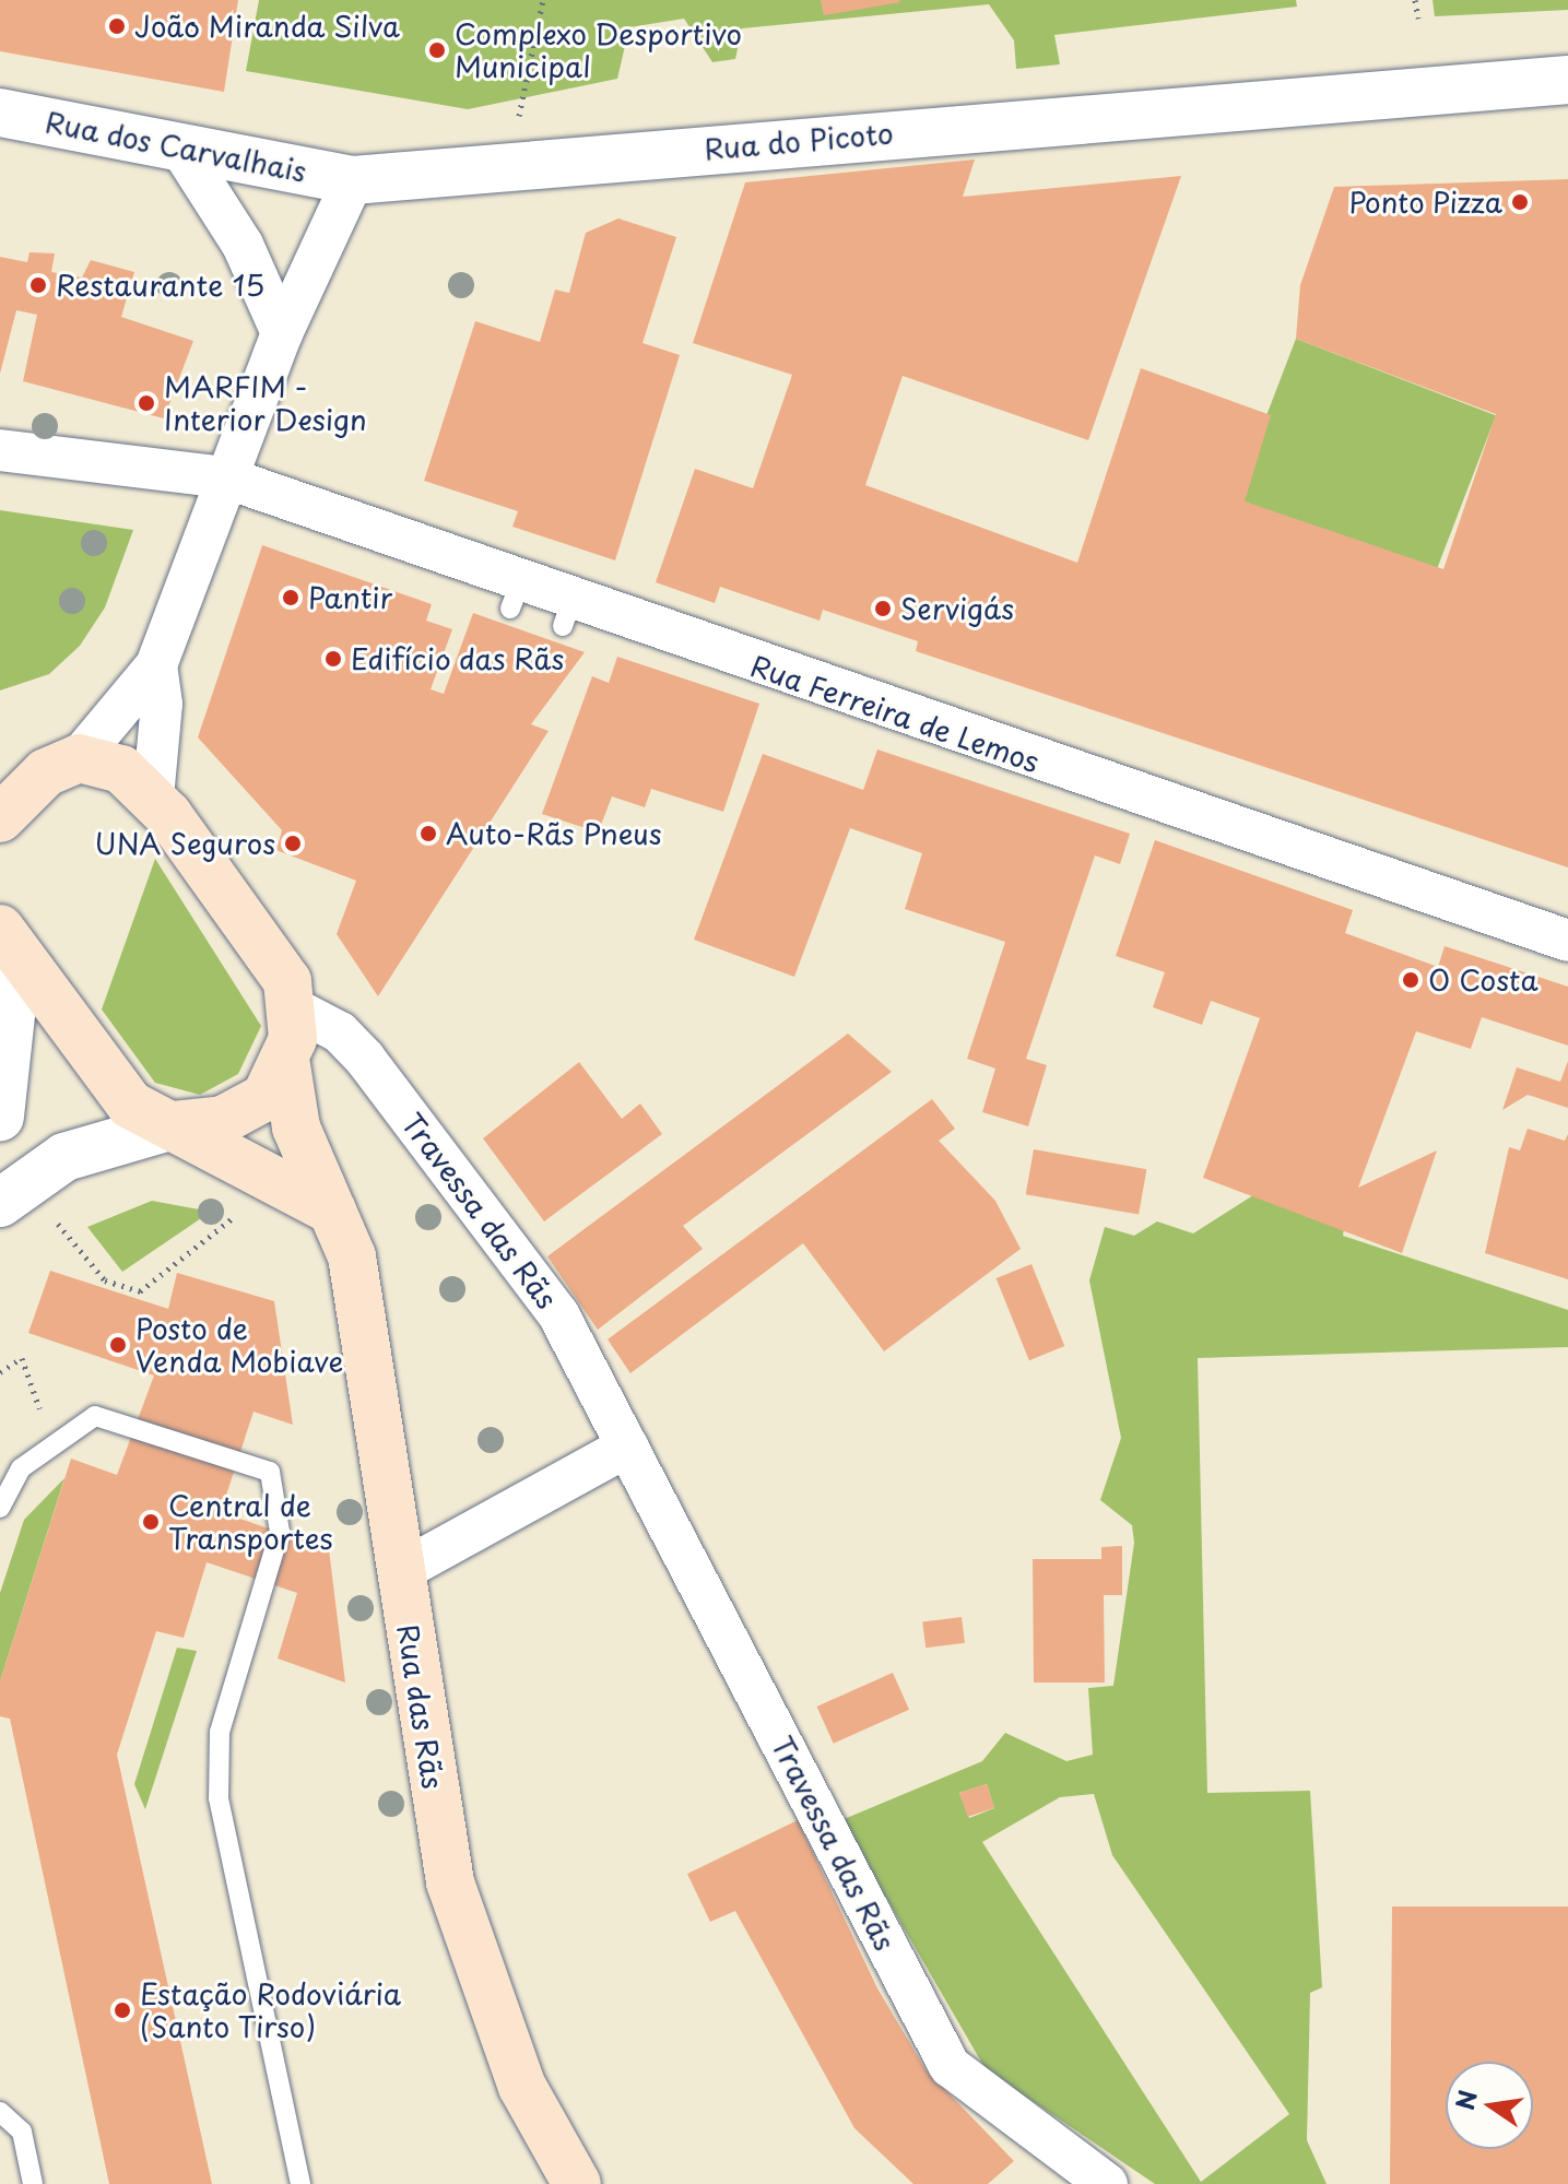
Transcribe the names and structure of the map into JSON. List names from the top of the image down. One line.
{"streets":{"main road":["Rua das Rãs"],"street":["Rua do Picoto","Rua dos Carvalhais","Rua Ferreira de Lemos","Travessa das Rãs"]},"crossings":[["Rua do Picoto","Rua dos Carvalhais"]],"places":["João Miranda Silva","Complexo Desportivo Municipal","Ponto Pizza","Restaurante 15","MARFIM - Interior Design","Pantir","Servigás","Edifício das Rãs","Auto-Rãs Pneus","UNA Seguros","O Costa","Posto de Venda Mobiave","Central de Transportes","Estação Rodoviária (Santo Tirso)"],"north":"left"}
